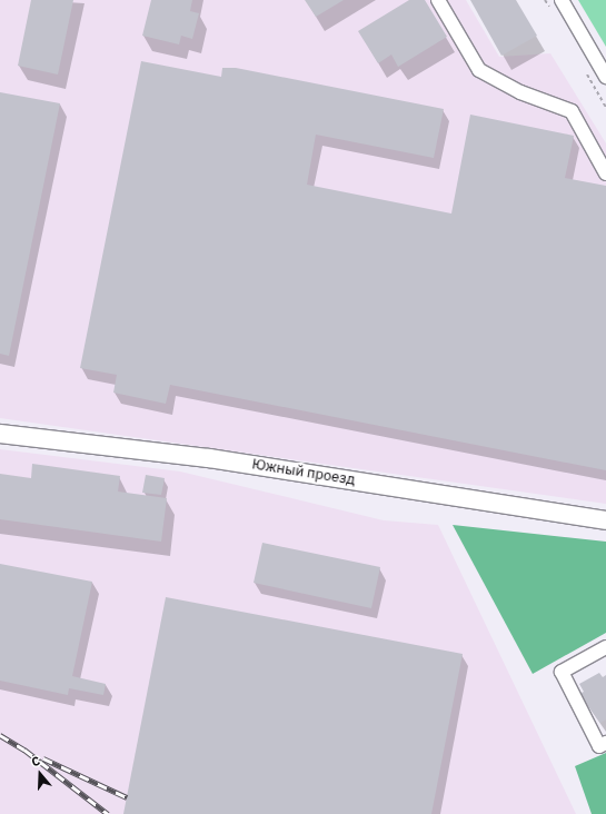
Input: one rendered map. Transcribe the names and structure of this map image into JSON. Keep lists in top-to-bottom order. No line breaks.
{"streets":{"main road":["Южный проезд"]},"north":"top"}
